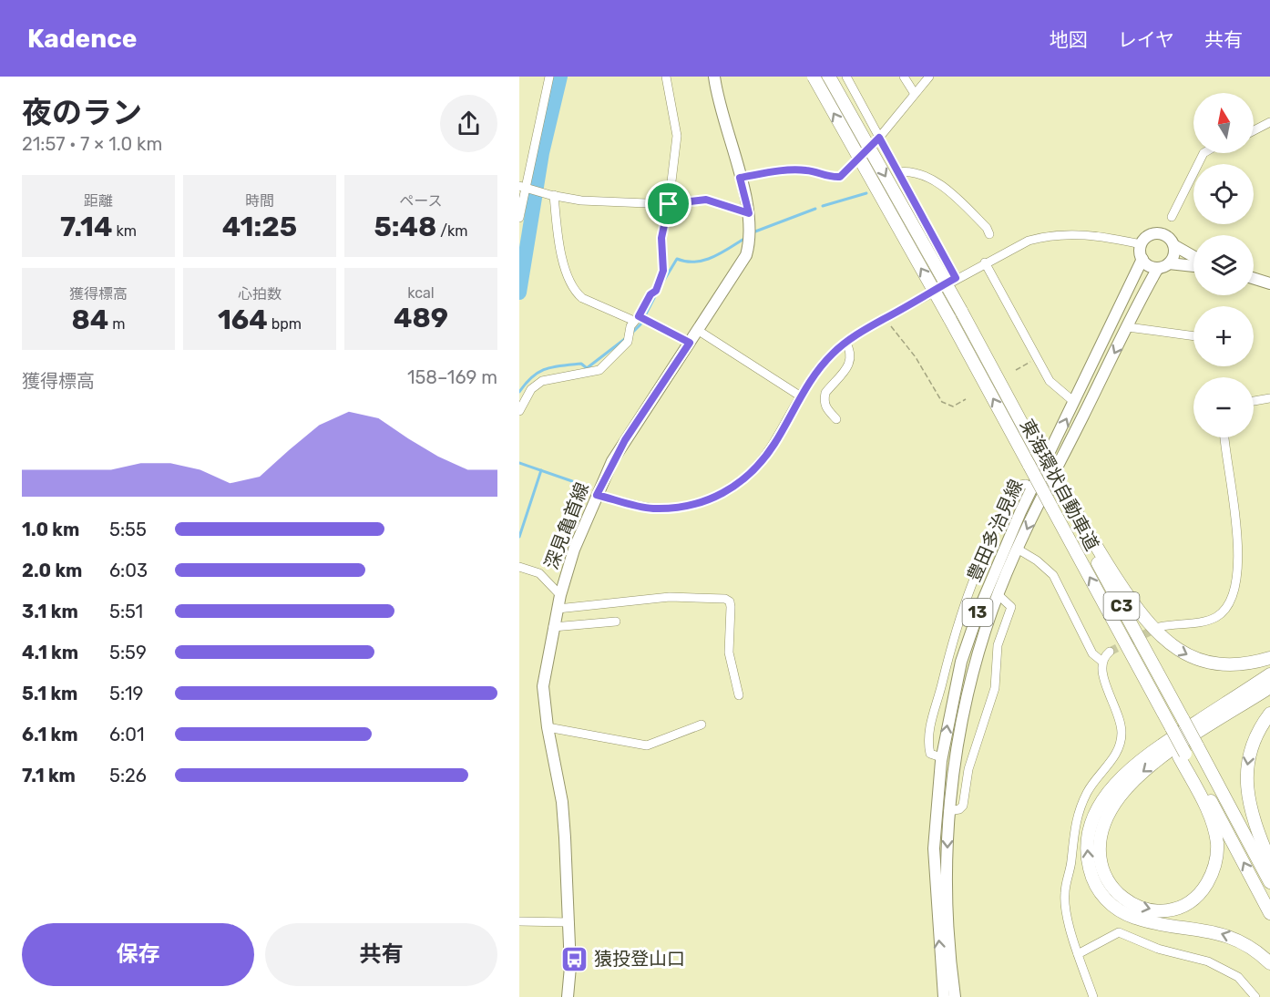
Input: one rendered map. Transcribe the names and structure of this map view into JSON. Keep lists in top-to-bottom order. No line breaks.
{"streets":{"highway":["東海環状自動車道","C3"],"main road":["深見亀首線","豊田多治見線","13"]},"places":{"bus stop":["猿投登山口"]},"north":"top","page":{"header":"Kadence","nav":["地図","レイヤ","共有"],"heading":["夜のラン","21:57 · 7 × 1.0 km"],"map_buttons":["+","−"],"stats":[["距離","7.14 km"],["時間","41:25"],["ペース","5:48 /km"],["獲得標高","84 m"],["心拍数","164 bpm"],["kcal","489"]],"chart":["獲得標高","158–169 m"],"list":[{"name":"1.0 km","note":"5:55"},{"name":"2.0 km","note":"6:03"},{"name":"3.1 km","note":"5:51"},{"name":"4.1 km","note":"5:59"},{"name":"5.1 km","note":"5:19"},{"name":"6.1 km","note":"6:01"},{"name":"7.1 km","note":"5:26"}],"buttons":["保存","共有"]}}
